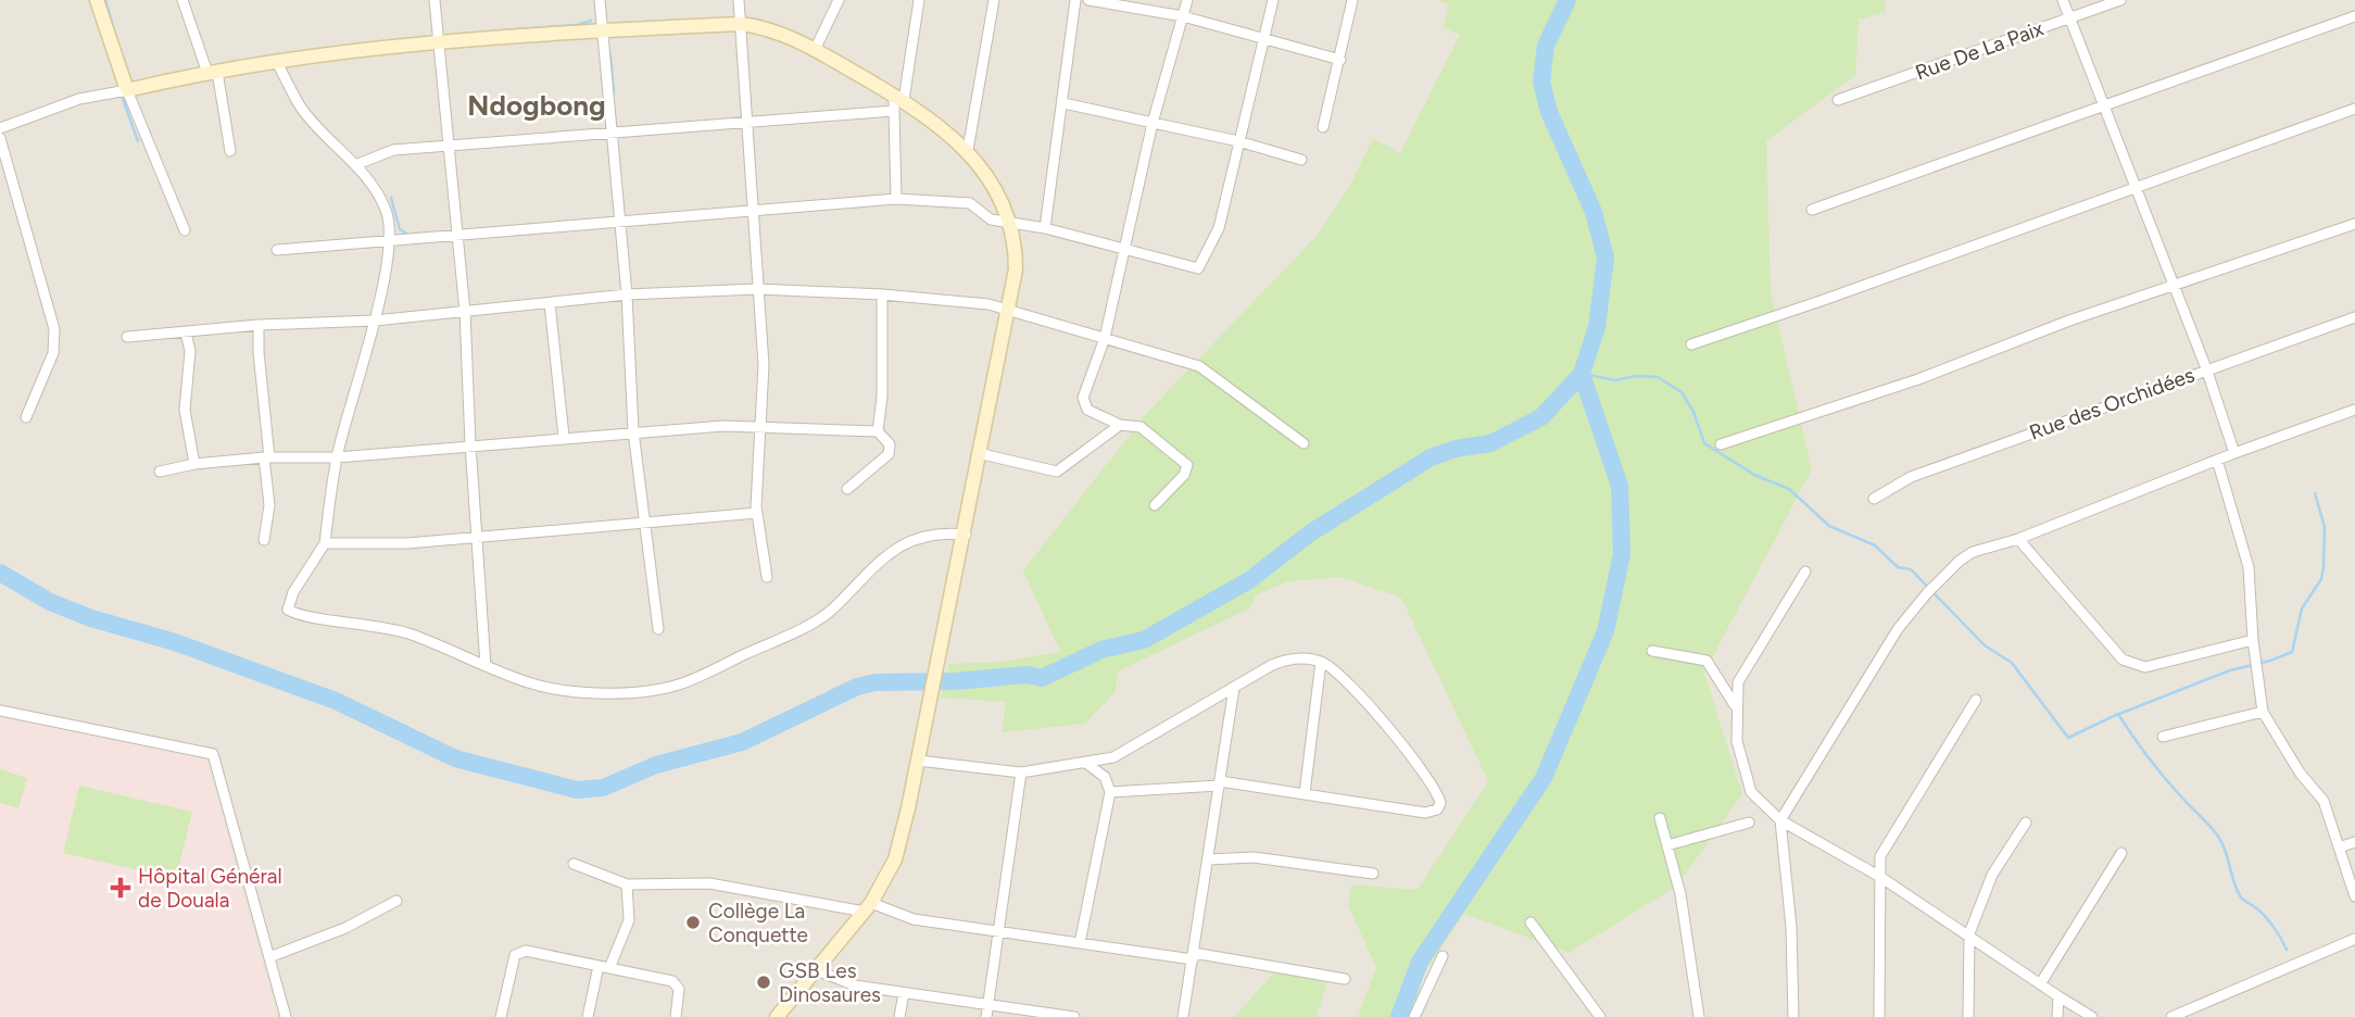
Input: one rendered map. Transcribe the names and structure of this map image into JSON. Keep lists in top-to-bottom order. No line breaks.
{"streets":{"street":["Rue De La Paix","Rue des Orchidées"]},"districts":["Ndogbong"],"places":{"health":["Hôpital Général de Douala"],"other":["Collège La Conquette","GSB Les Dinosaures"]}}
